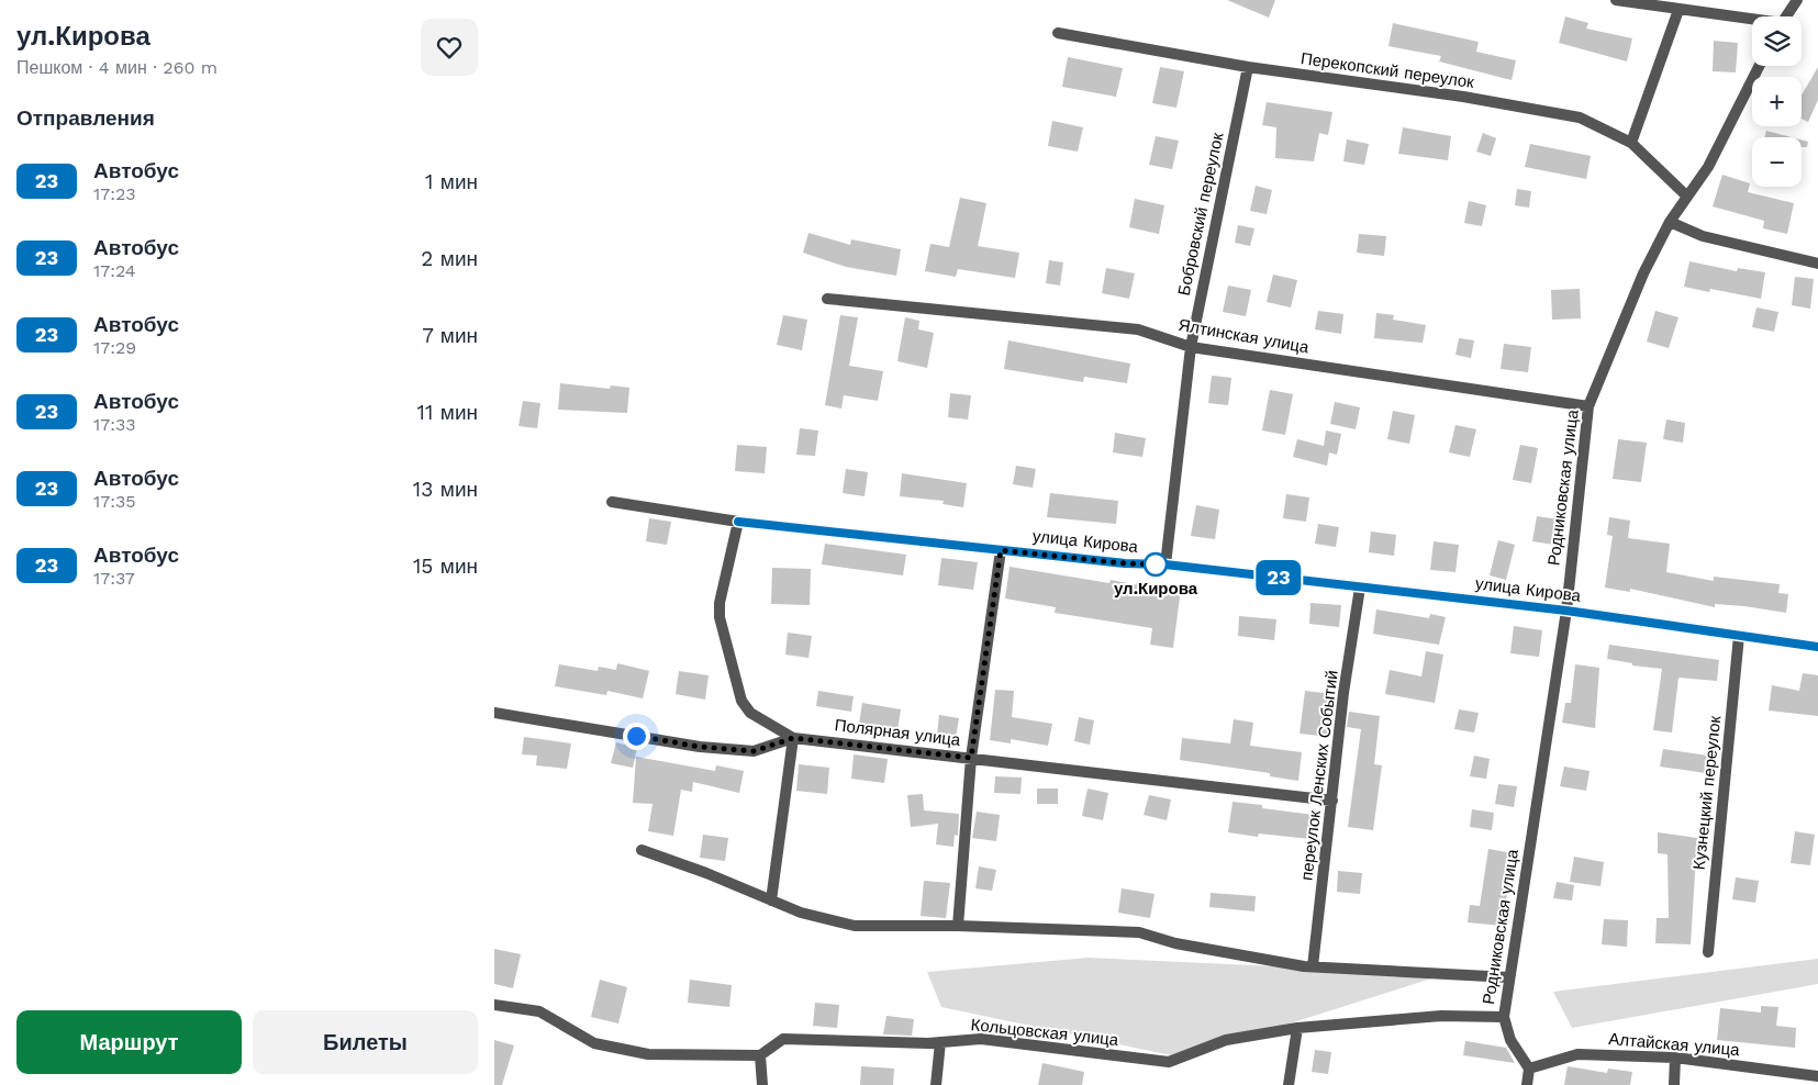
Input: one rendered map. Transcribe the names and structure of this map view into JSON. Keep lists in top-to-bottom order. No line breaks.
{"streets":{"street":["Перекопский переулок","Бобровский переулок","Ялтинская улица","Родниковская улица","улица Кирова","Полярная улица","переулок Ленских Событий","Кузнецкий переулок","Кольцовская улица","Алтайская улица"]},"crossings":[["Перекопский переулок","Бобровский переулок"],["Перекопский переулок","Родниковская улица"],["Бобровский переулок","Ялтинская улица"],["Бобровский переулок","улица Кирова"],["Ялтинская улица","Родниковская улица"],["Родниковская улица","улица Кирова"],["Родниковская улица","Кольцовская улица"],["Родниковская улица","Алтайская улица"],["улица Кирова","переулок Ленских Событий"],["улица Кирова","Кузнецкий переулок"],["Полярная улица","переулок Ленских Событий"]],"places":["ул.Кирова"],"lines":["bus line 23"],"page":{"heading":[["ул.Кирова","Пешком · 4 мин · 260 m"],"Отправления"],"on_map":"23","map_buttons":["+","−"],"list":[{"mark":"23","name":"Автобус","note":"17:23","value":"1 мин"},{"mark":"23","name":"Автобус","note":"17:24","value":"2 мин"},{"mark":"23","name":"Автобус","note":"17:29","value":"7 мин"},{"mark":"23","name":"Автобус","note":"17:33","value":"11 мин"},{"mark":"23","name":"Автобус","note":"17:35","value":"13 мин"},{"mark":"23","name":"Автобус","note":"17:37","value":"15 мин"}],"buttons":["Маршрут","Билеты"]}}
